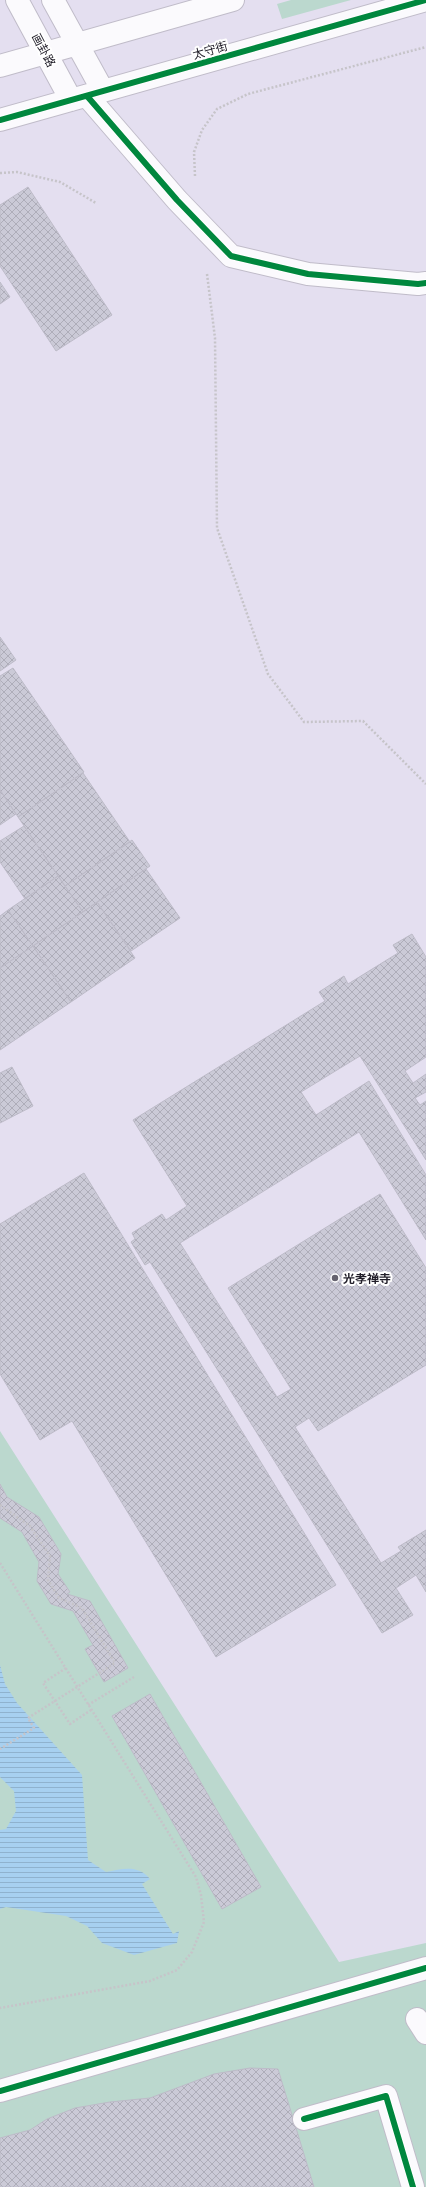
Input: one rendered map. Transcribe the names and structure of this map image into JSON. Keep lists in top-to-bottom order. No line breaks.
{"streets":{"street":["画卦路","太守街"]},"crossings":[["画卦路","太守街"]],"places":["光孝禅寺"]}
